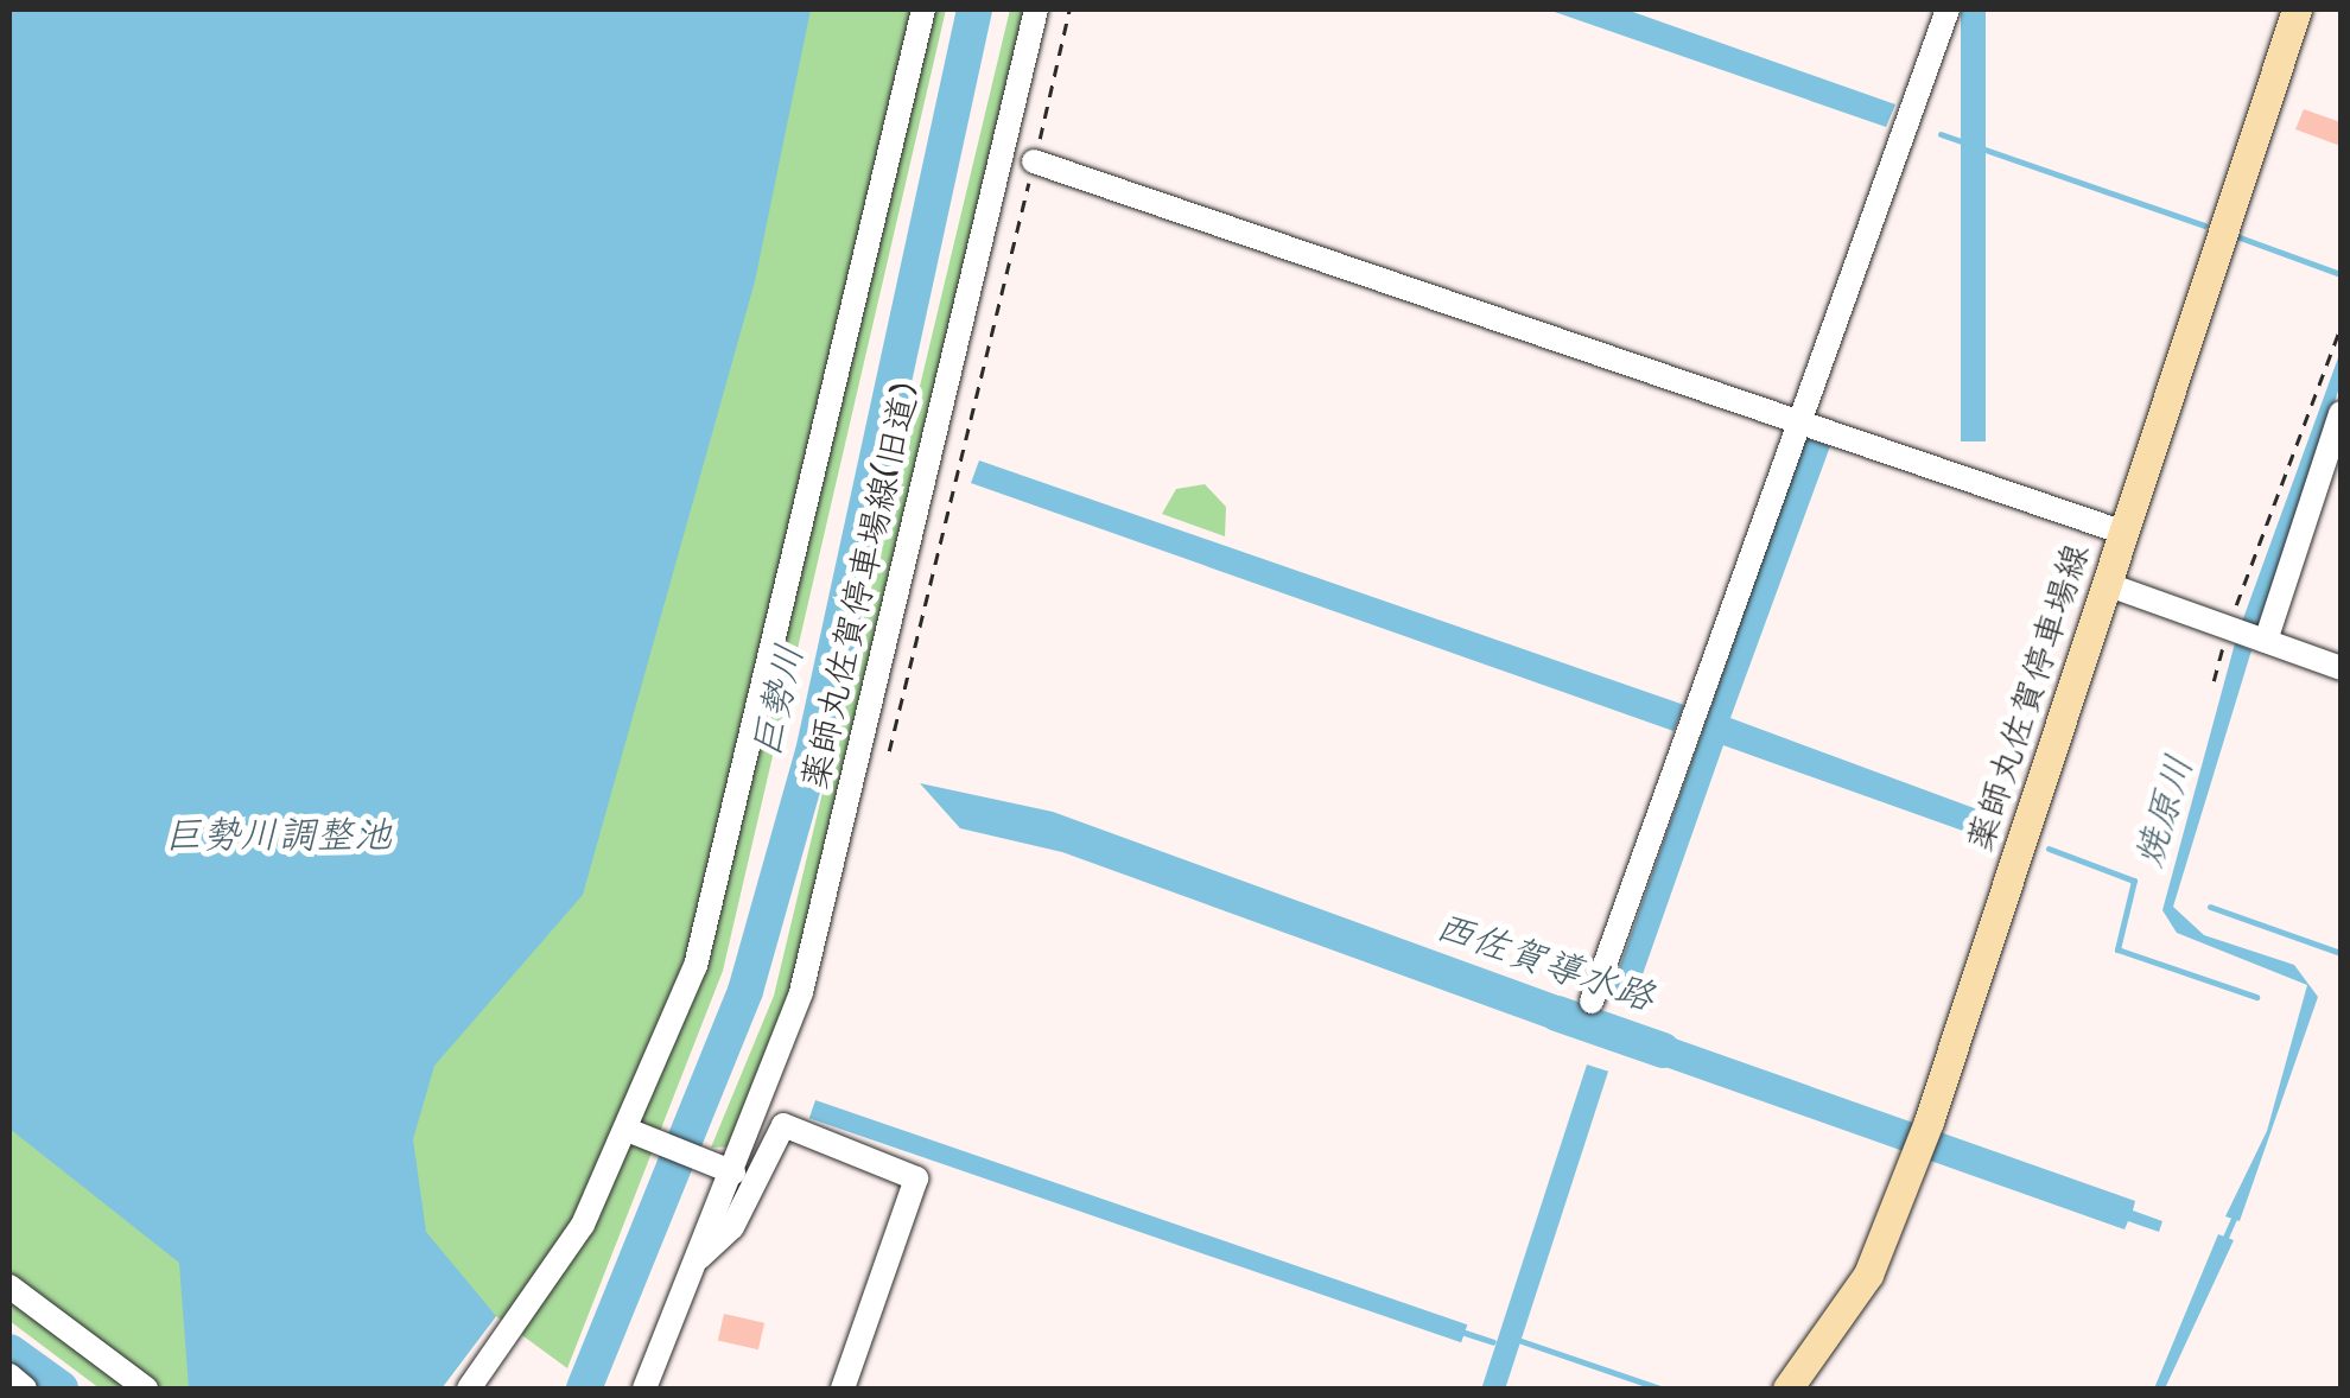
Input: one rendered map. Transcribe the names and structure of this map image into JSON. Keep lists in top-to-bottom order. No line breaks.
{"streets":{"main road":["薬師丸佐賀停車場線"],"street":["薬師丸佐賀停車場線(旧道)"]},"water":["巨勢川","焼原川","巨勢川調整池","西佐賀導水路"]}
